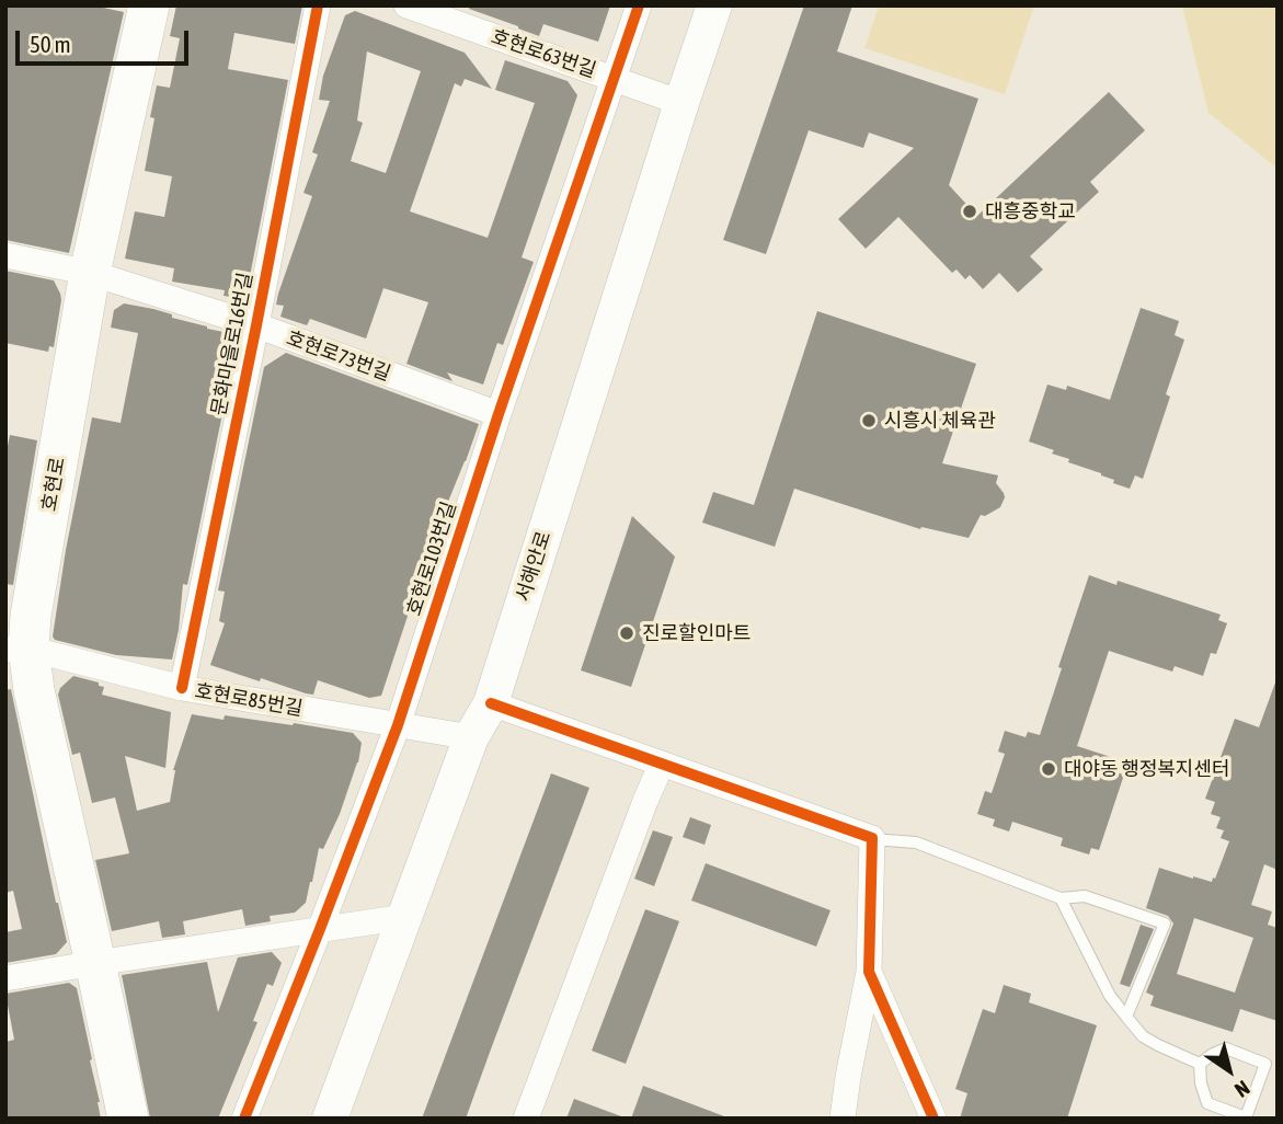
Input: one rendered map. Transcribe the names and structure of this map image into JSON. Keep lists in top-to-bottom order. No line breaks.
{"streets":{"main road":["호현로","서해안로"],"street":["호현로63번길","문화마을로16번길","호현로73번길","호현로103번길","호현로85번길"]},"crossings":[["호현로63번길","호현로103번길"],["호현로63번길","서해안로"],["문화마을로16번길","호현로73번길"],["문화마을로16번길","호현로85번길"],["호현로73번길","호현로"],["호현로73번길","호현로103번길"],["호현로","호현로85번길"],["호현로103번길","호현로85번길"],["서해안로","호현로85번길"]],"places":["대흥중학교","시흥시 체육관","진로할인마트","대야동 행정복지센터"],"scale_bar":"50 m","north":"bottom right"}
